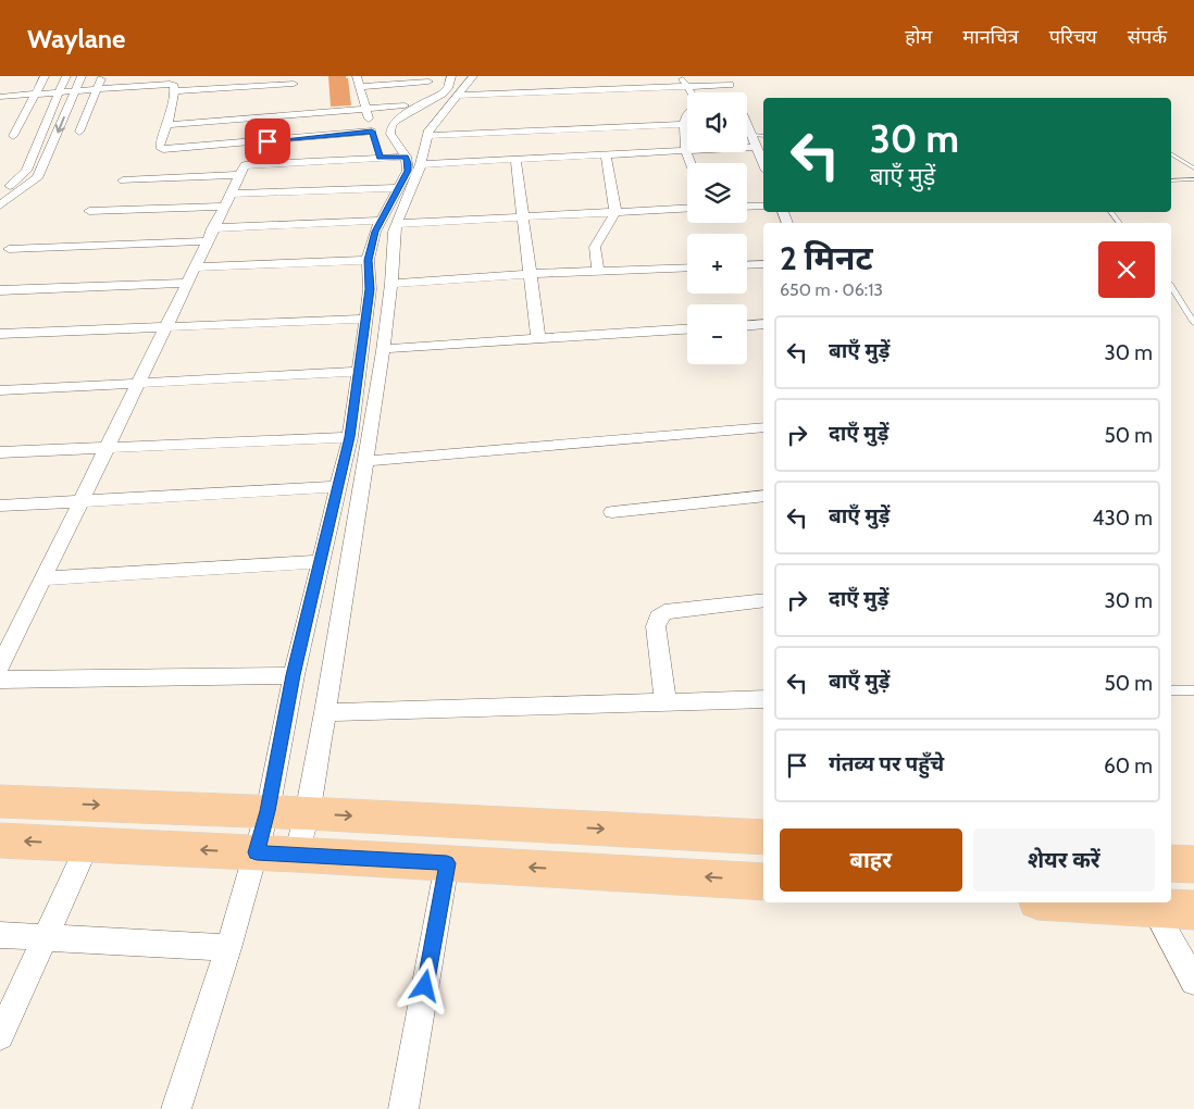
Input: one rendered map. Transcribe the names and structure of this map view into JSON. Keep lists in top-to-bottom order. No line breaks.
{"page":{"header":"Waylane","nav":["होम","मानचित्र","परिचय","संपर्क"],"map_buttons":["+","−"],"turn":["30 m","बाएँ मुड़ें"],"heading":["2 मिनट","650 m · 06:13"],"list":[{"name":"बाएँ मुड़ें","value":"30 m"},{"name":"दाएँ मुड़ें","value":"50 m"},{"name":"बाएँ मुड़ें","value":"430 m"},{"name":"दाएँ मुड़ें","value":"30 m"},{"name":"बाएँ मुड़ें","value":"50 m"},{"name":"गंतव्य पर पहुँचे","value":"60 m"}],"buttons":["बाहर","शेयर करें"]}}
